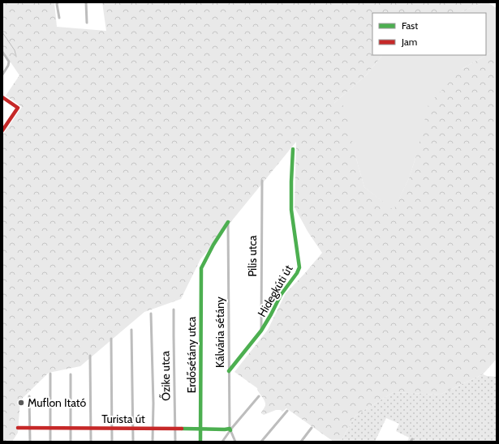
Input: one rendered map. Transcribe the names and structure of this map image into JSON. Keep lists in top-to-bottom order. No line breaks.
{"streets":{"street":["Pilis utca","Hidegkúti út","Kálvária sétány","Erdősétány utca","Őzike utca","Turista út"]},"crossings":[["Pilis utca","Hidegkúti út"],["Hidegkúti út","Kálvária sétány"],["Kálvária sétány","Erdősétány utca"],["Kálvária sétány","Turista út"],["Erdősétány utca","Turista út"],["Őzike utca","Turista út"]],"places":["Muflon Itató"],"legend":["Fast","Jam"]}
